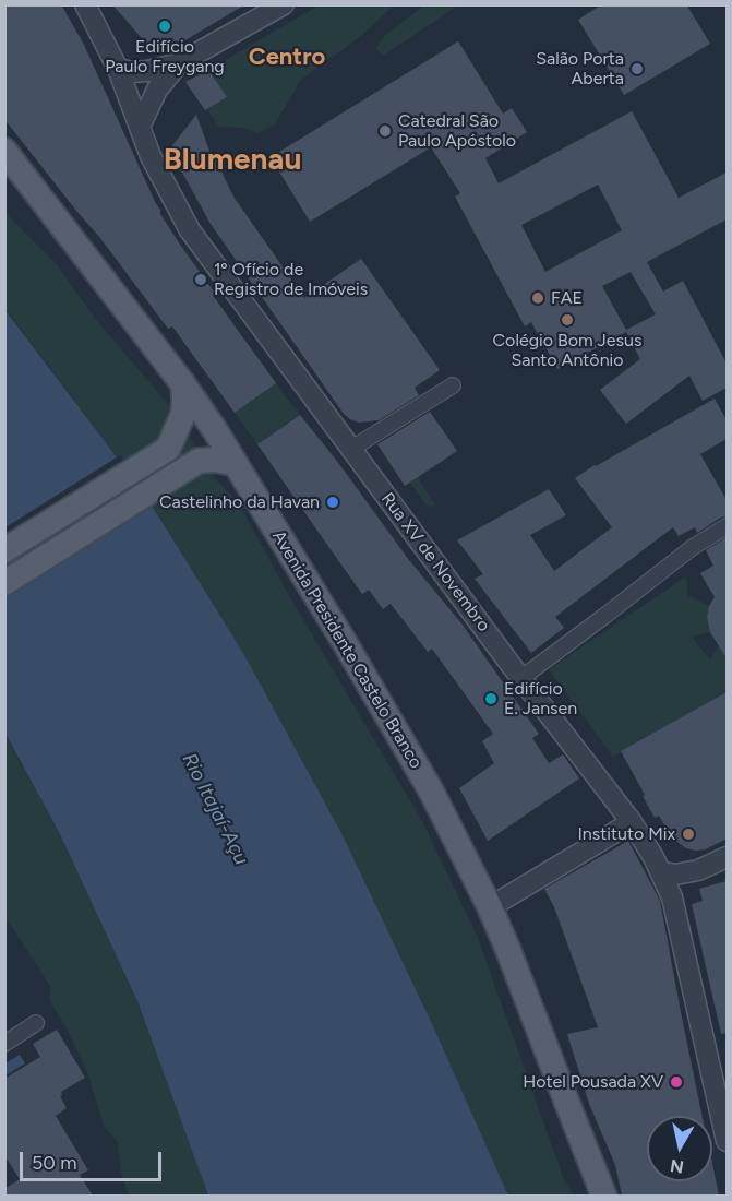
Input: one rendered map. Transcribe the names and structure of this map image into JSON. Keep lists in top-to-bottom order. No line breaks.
{"streets":{"main road":["Avenida Presidente Castelo Branco"],"street":["Rua XV de Novembro"]},"districts":["Centro","Blumenau"],"water":["Rio Itajaí-Açu"],"places":["Edifício Paulo Freygang","Salão Porta Aberta","Catedral São Paulo Apóstolo","1º Ofício de Registro de Imóveis","FAE","Colégio Bom Jesus Santo Antônio","Castelinho da Havan","Edifício E. Jansen","Instituto Mix","Hotel Pousada XV"],"scale_bar":"50 m","north":"bottom"}
